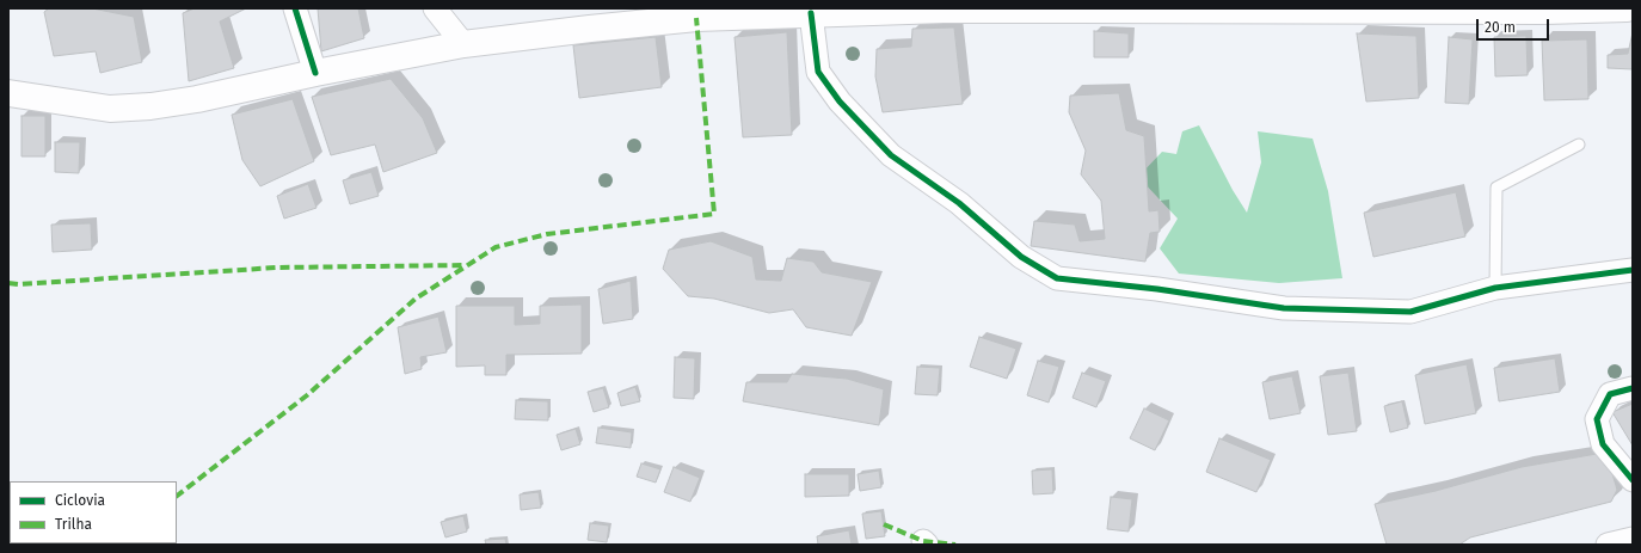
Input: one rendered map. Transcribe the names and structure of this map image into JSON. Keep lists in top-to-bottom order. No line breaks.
{"legend":["Ciclovia","Trilha"],"scale_bar":"20 m"}
